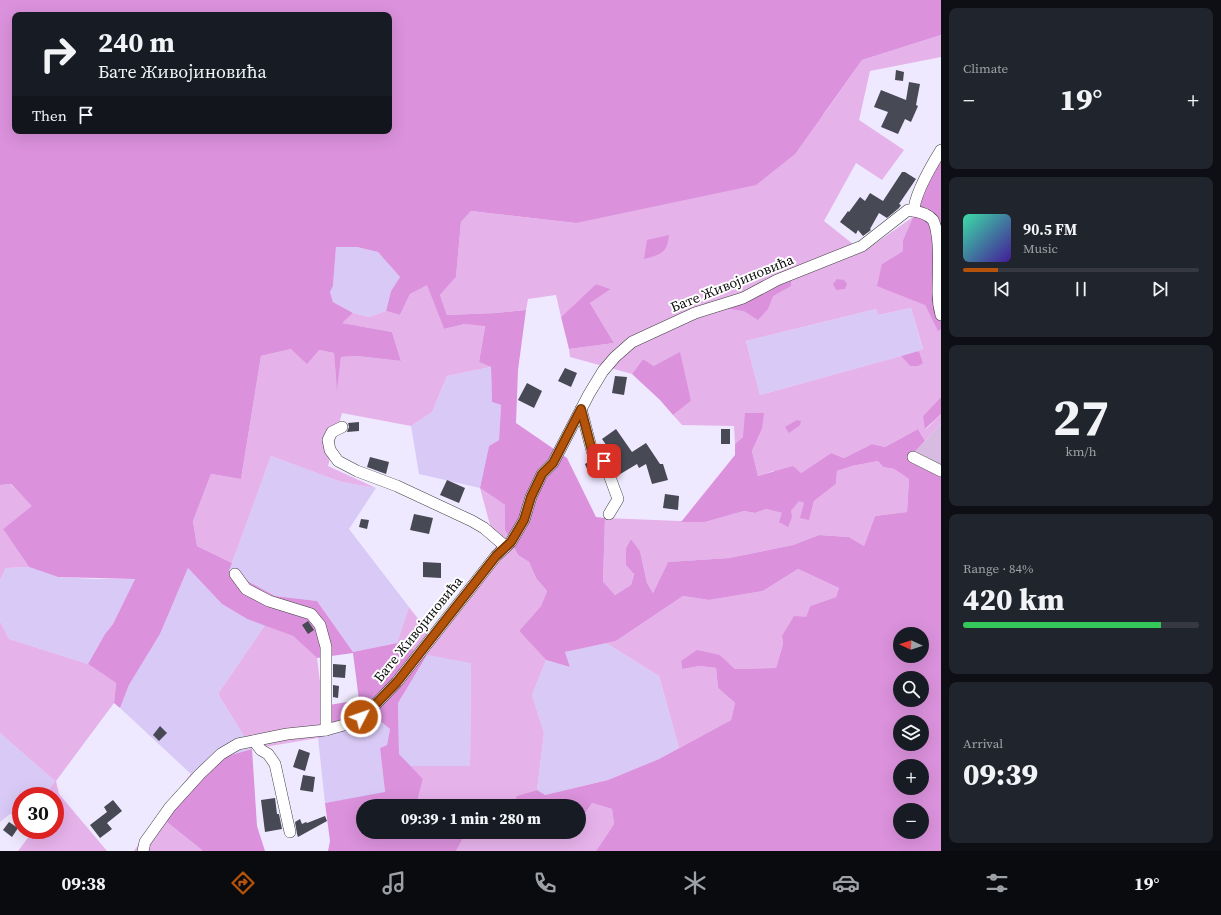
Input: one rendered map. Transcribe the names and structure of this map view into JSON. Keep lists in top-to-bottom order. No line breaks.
{"streets":{"street":["Бате Живојиновића"]},"north":"left","page":{"tile":["Climate",["27","km/h"],["Range · 84%","420 km"],["Arrival","09:39"]],"turn":["240 m","Бате Живојиновића"],"heat":["−","19°","+"],"then":"Then","song":["90.5 FM","Music"],"map_buttons":["+","−"],"limit":"30","trip":"09:39 · 1 min · 280 m","tabs":["09:38","19°"]}}
